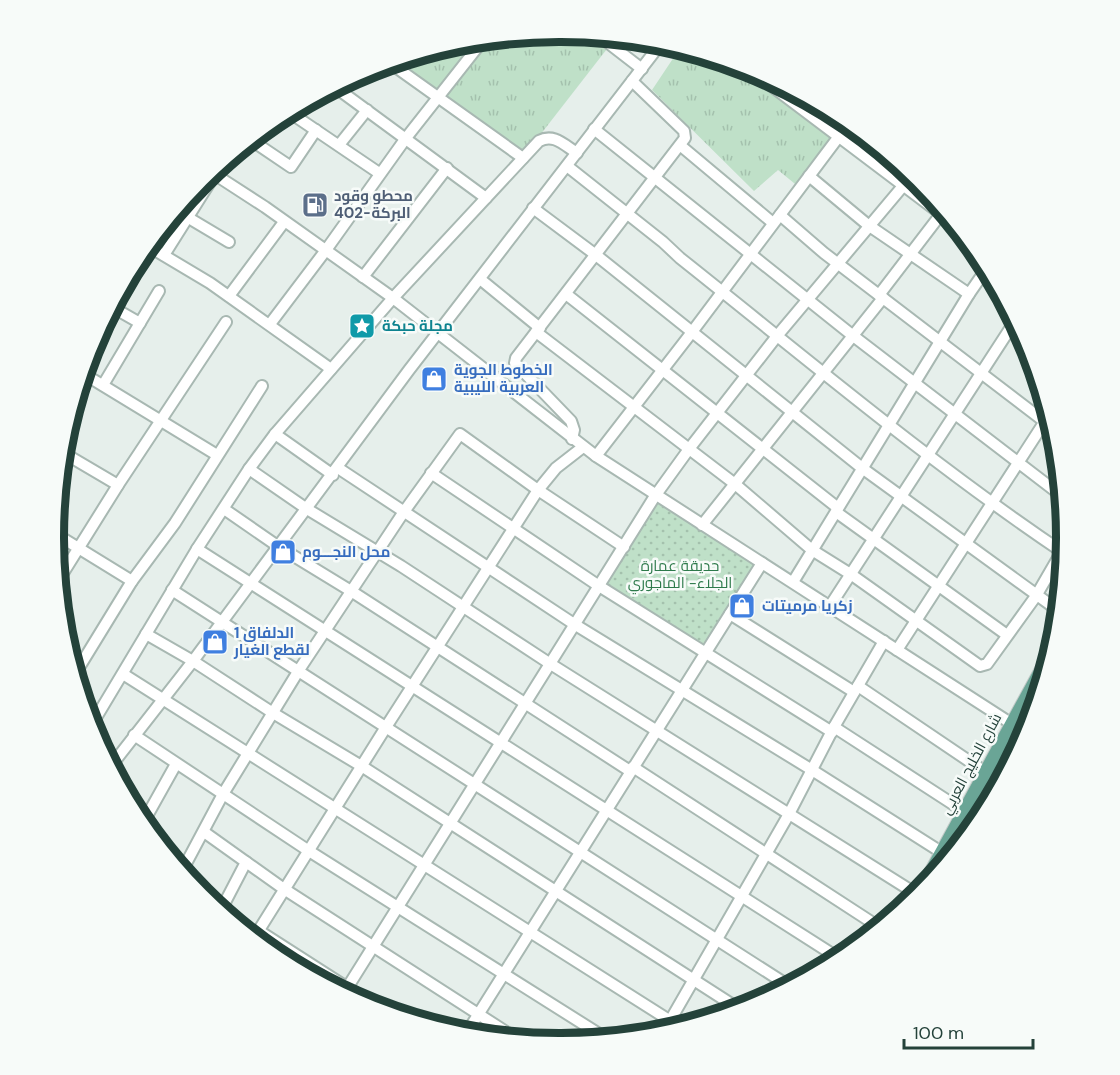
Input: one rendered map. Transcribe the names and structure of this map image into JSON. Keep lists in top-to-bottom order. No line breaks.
{"streets":{"main road":["شارع الخليج العربي"]},"parks":["حديقة عمارة الجلاء- الماجوري"],"places":{"fuel station":["محطو وقود 402-البركة"],"place":["مجلة حبكة"],"shop":["الخطوط الجوية العربية الليبية","محل النجـــوم","زكريا مرميتات","الدلفاق 1 لقطع الغيار"]},"scale_bar":"100 m"}
